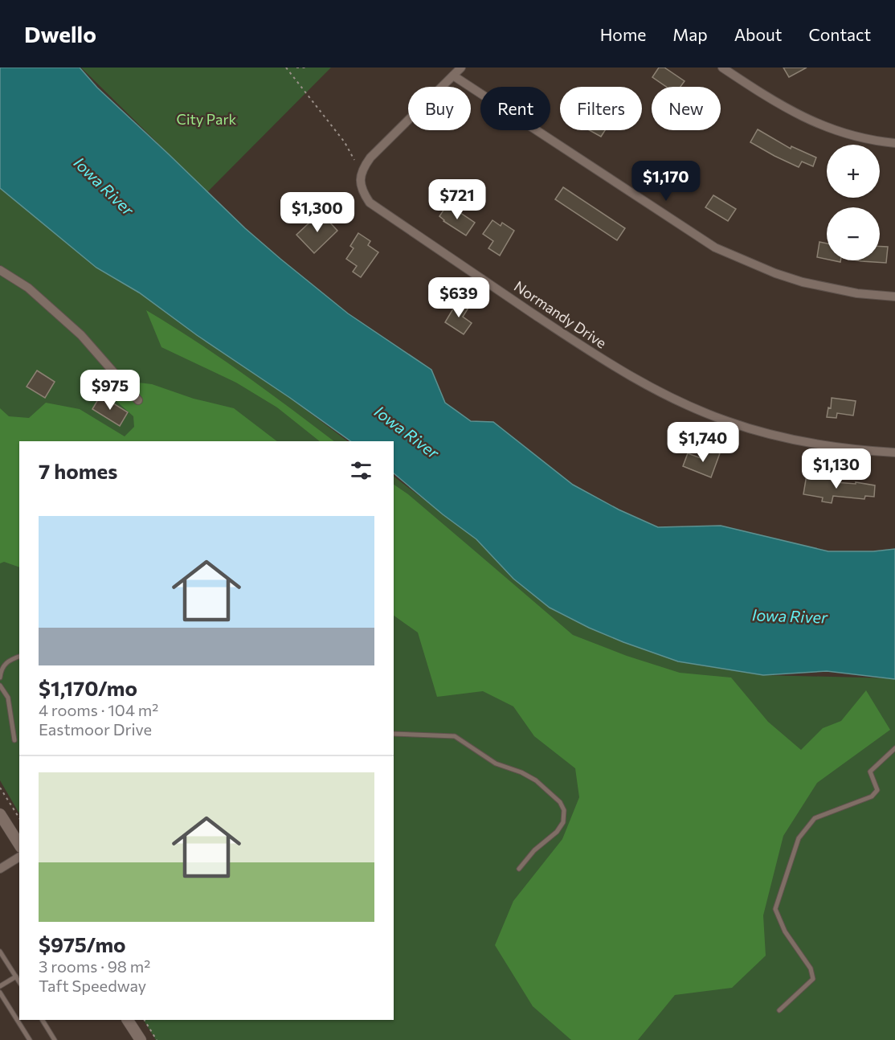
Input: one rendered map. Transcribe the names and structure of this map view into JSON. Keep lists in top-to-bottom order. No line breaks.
{"streets":{"street":["Normandy Drive"]},"water":["Iowa River"],"parks":["City Park"],"page":{"header":"Dwello","nav":["Home","Map","About","Contact"],"chip":["Buy","Rent","Filters","New"],"map_buttons":["+","−"],"price":["$1,170","$721","$1,300","$639","$975","$1,740","$1,130"],"heading":"7 homes","list":[{"name":"$1,170/mo","note":"4 rooms · 104 m² · Eastmoor Drive"},{"name":"$975/mo","note":"3 rooms · 98 m² · Taft Speedway"}]}}
